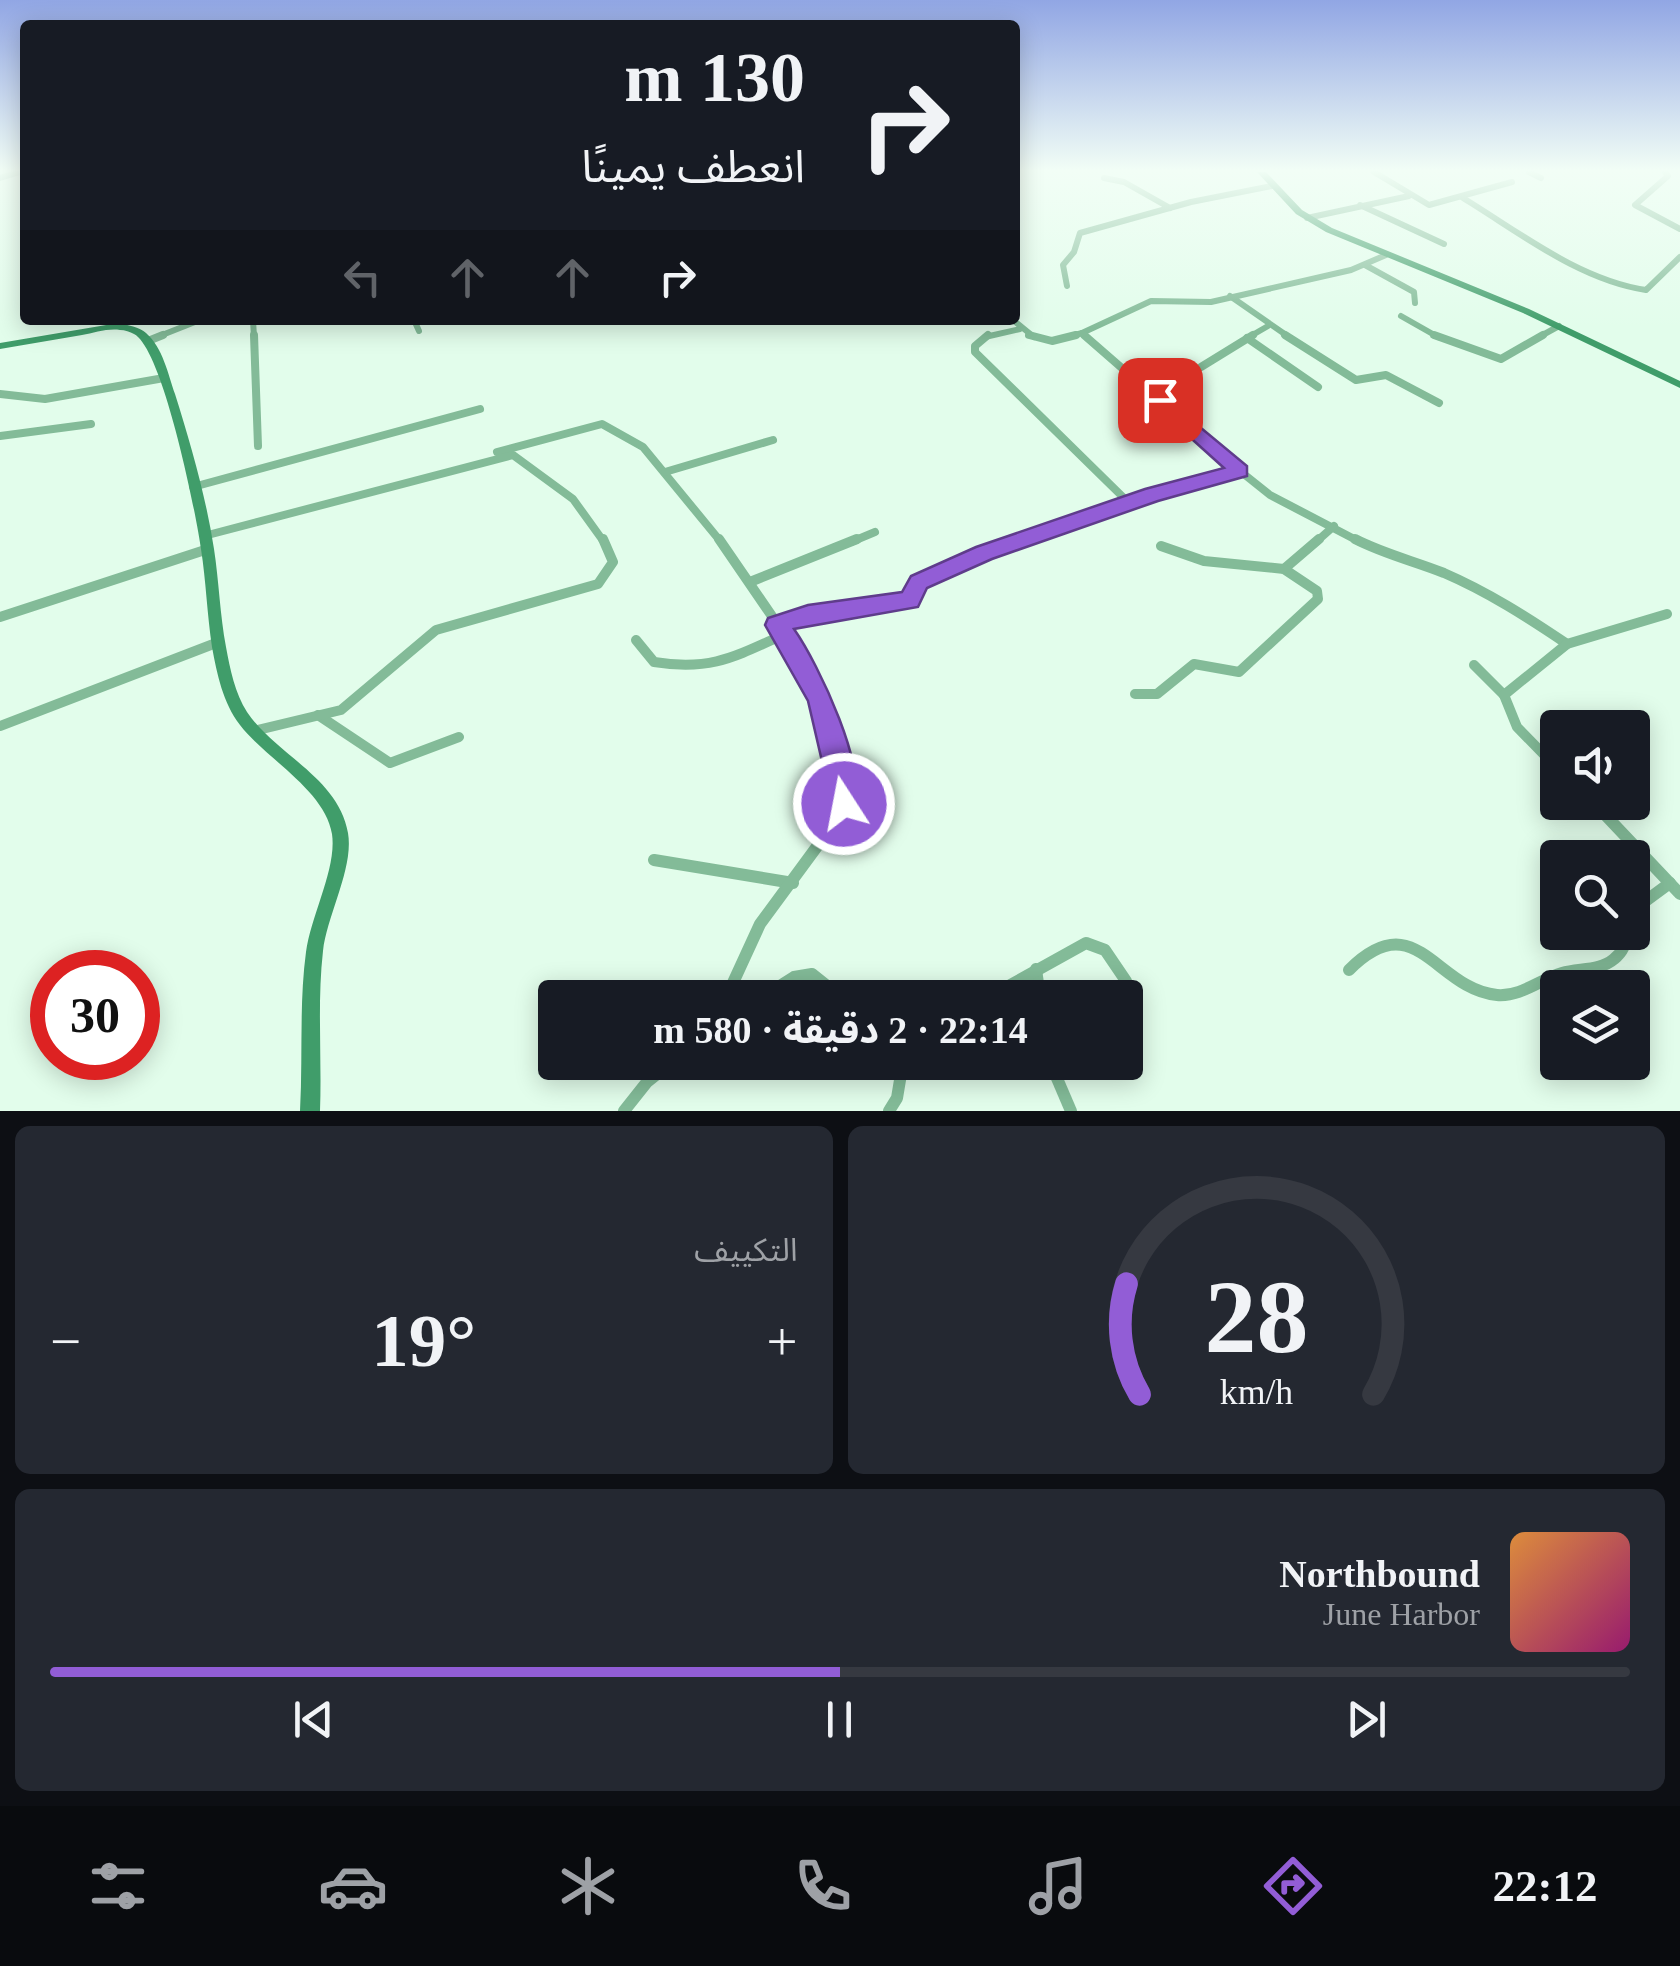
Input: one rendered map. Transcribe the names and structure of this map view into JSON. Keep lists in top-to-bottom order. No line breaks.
{"page":{"turn":["130 m","انعطف يمينًا"],"limit":"30","trip":"22:14 · 2 دقيقة · 580 m","tile":"التكييف","heat":["−","19°","+"],"song":["Northbound","June Harbor"],"tabs":"22:12","gauge":["28","km/h"]}}
